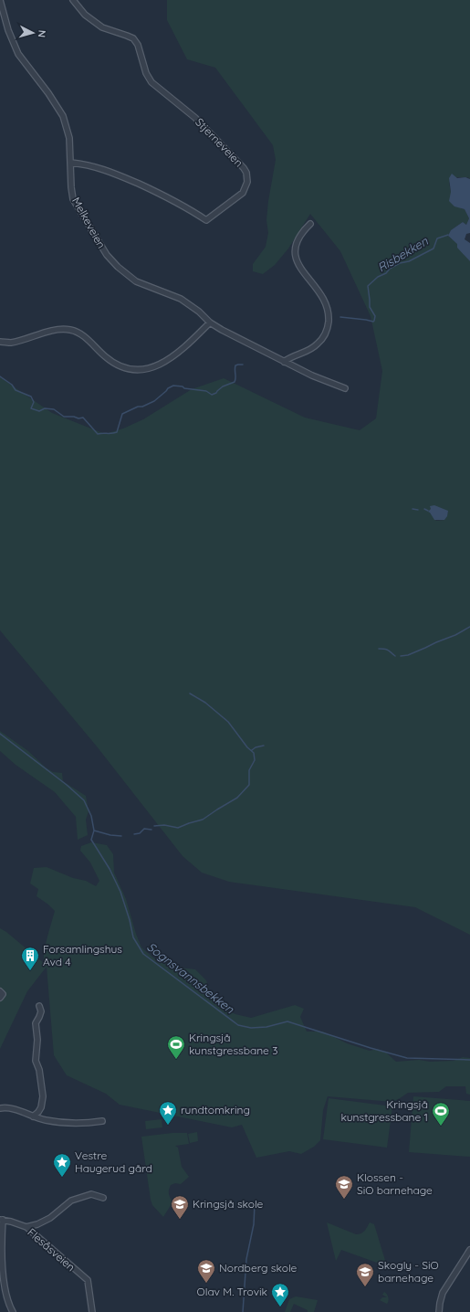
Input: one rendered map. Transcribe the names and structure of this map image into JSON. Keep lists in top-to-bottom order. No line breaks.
{"streets":{"street":["Stjerneveien","Melkeveien","Flesåsveien"]},"crossings":[["Stjerneveien","Melkeveien"]],"water":["Risbekken","Sognsvannsbekken"],"places":{"building":["Forsamlingshus Avd 4"],"sports":["Kringsjå kunstgressbane 3","Kringsjå kunstgressbane 1"],"place":["rundtomkring","Vestre Haugerud gård","Olav M. Trovik"],"school or university":["Klossen - SiO barnehage","Kringsjå skole","Nordberg skole","Skogly - SiO barnehage"]},"north":"right"}
